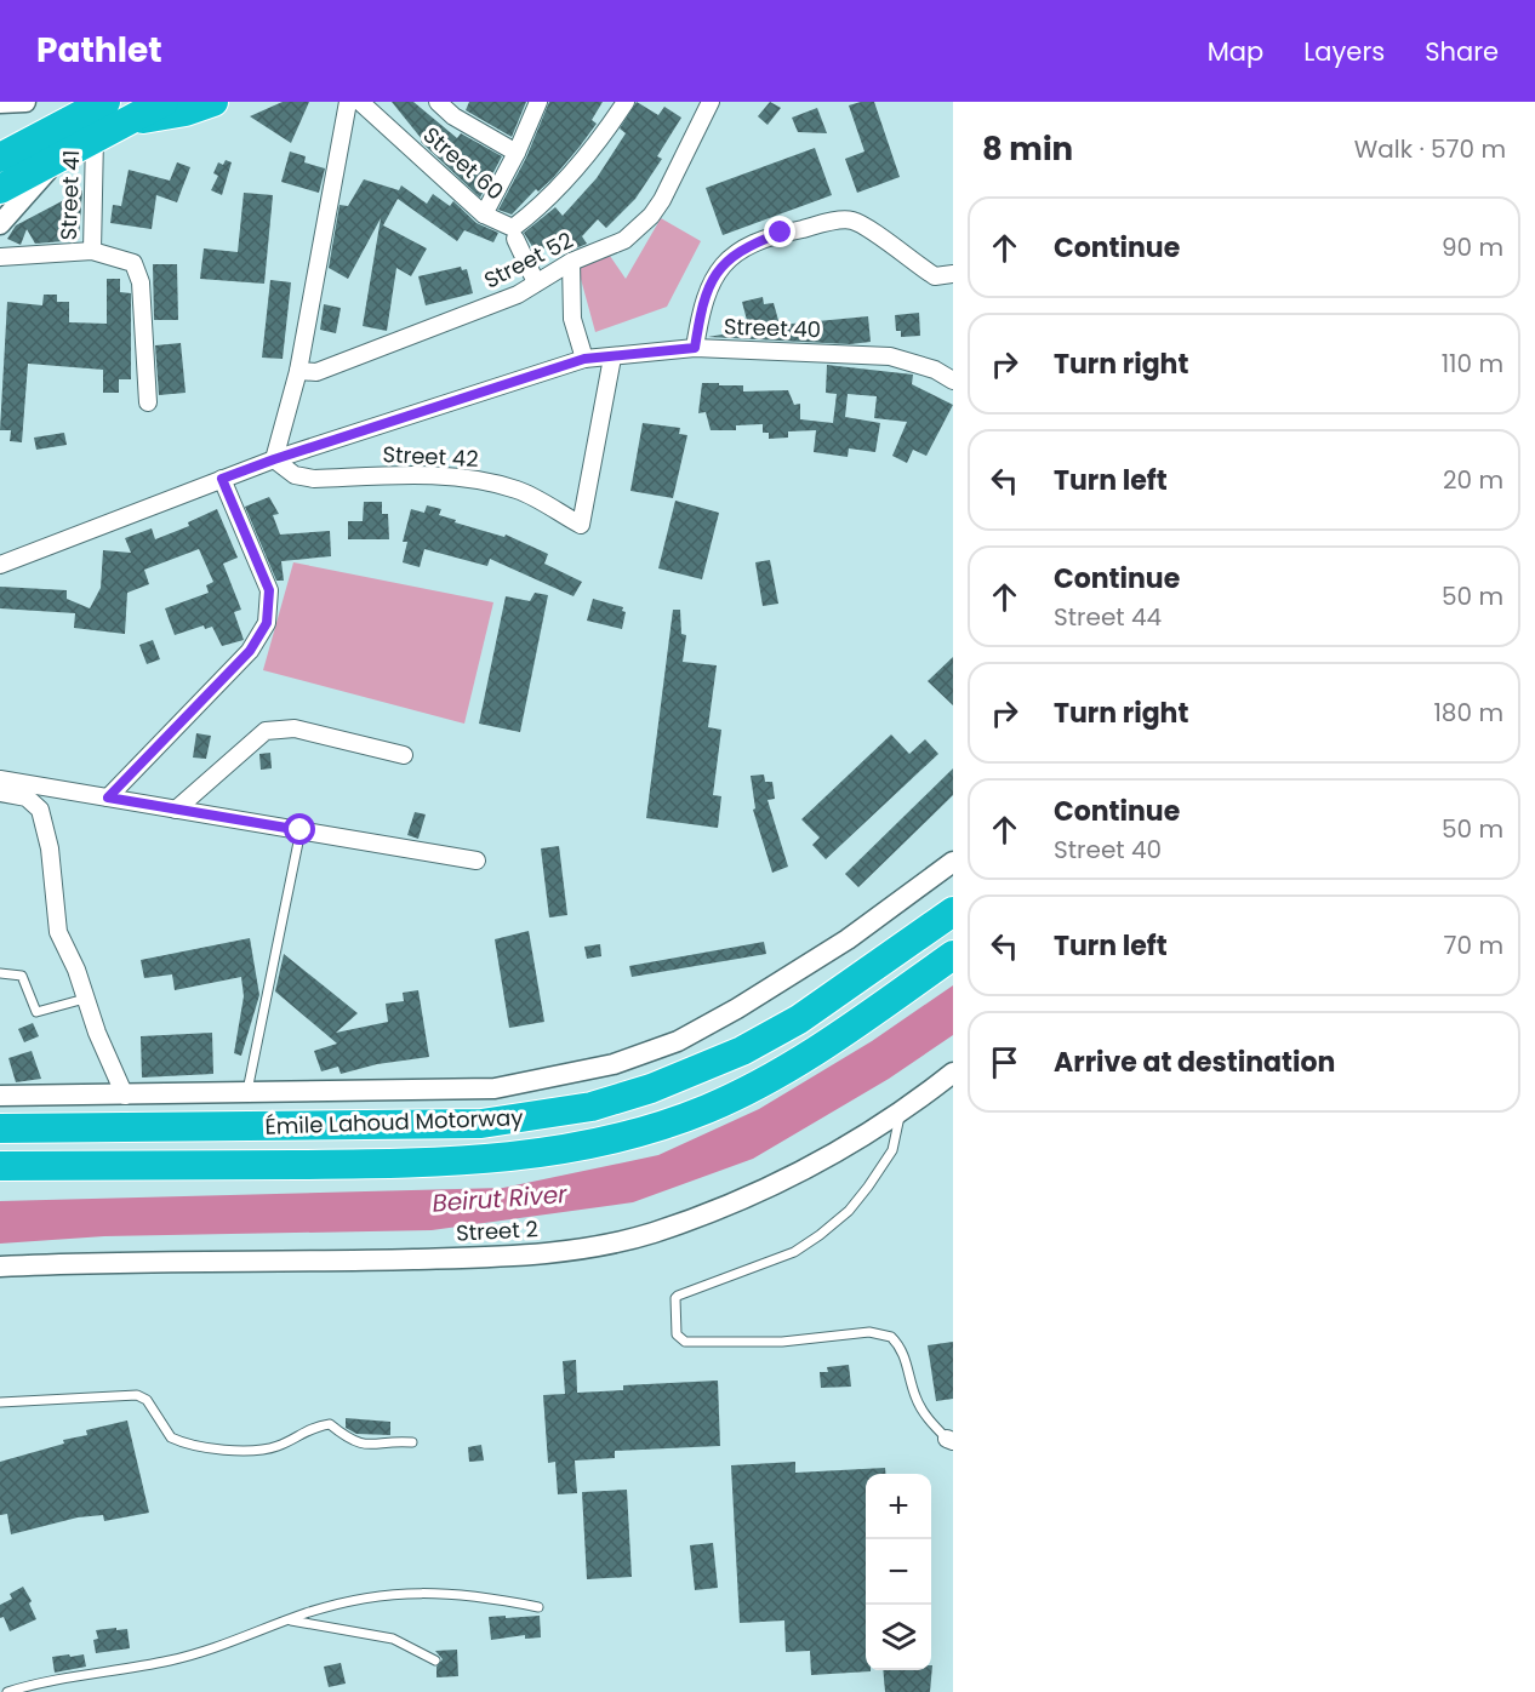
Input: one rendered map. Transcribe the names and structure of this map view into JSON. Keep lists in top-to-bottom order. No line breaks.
{"streets":{"highway":["Émile Lahoud Motorway"],"street":["Street 60","Street 41","Street 52","Street 40","Street 42","Street 2"]},"crossings":[["Street 40","Street 42"]],"water":["Beirut River"],"page":{"header":"Pathlet","nav":["Map","Layers","Share"],"heading":["8 min","Walk · 570 m"],"list":[["Continue","90 m"],["Turn right","110 m"],["Turn left","20 m"],["Continue","Street 44","50 m"],["Turn right","180 m"],["Continue","Street 40","50 m"],["Turn left","70 m"],"Arrive at destination"],"map_buttons":["+","−"]}}
